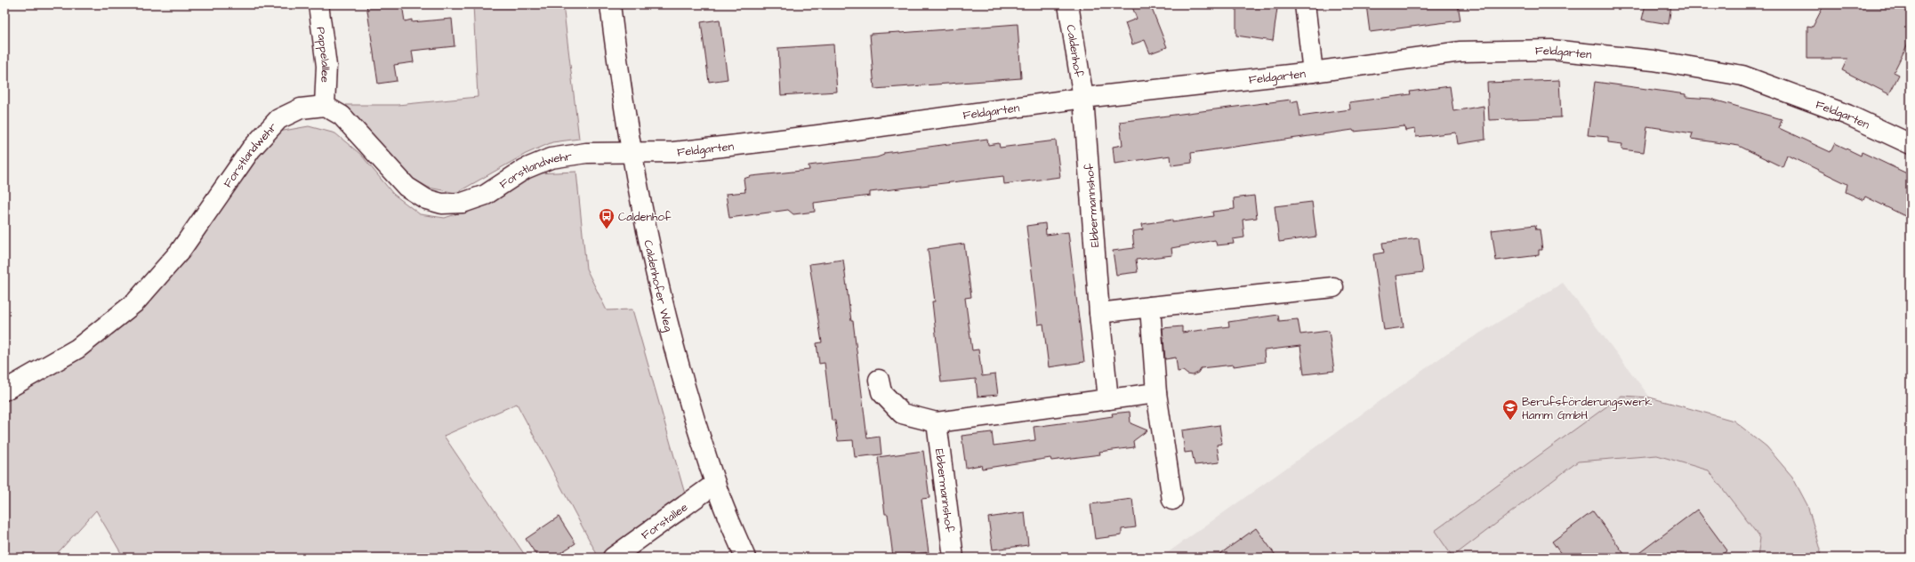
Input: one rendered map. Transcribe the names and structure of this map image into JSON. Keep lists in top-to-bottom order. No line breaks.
{"streets":{"street":["Caldenhof","Feldgarten","Pappelallee","Forstlandwehr","Ebbermannshof","Caldenhofer Weg","Forstallee"]},"crossings":[["Caldenhof","Feldgarten"],["Caldenhof","Ebbermannshof"],["Feldgarten","Forstlandwehr"],["Feldgarten","Ebbermannshof"],["Feldgarten","Caldenhofer Weg"],["Pappelallee","Forstlandwehr"],["Forstlandwehr","Caldenhofer Weg"],["Caldenhofer Weg","Forstallee"]],"places":{"bus stop":["Caldenhof"],"school or university":["Berufsförderungswerk Hamm GmbH"]}}
